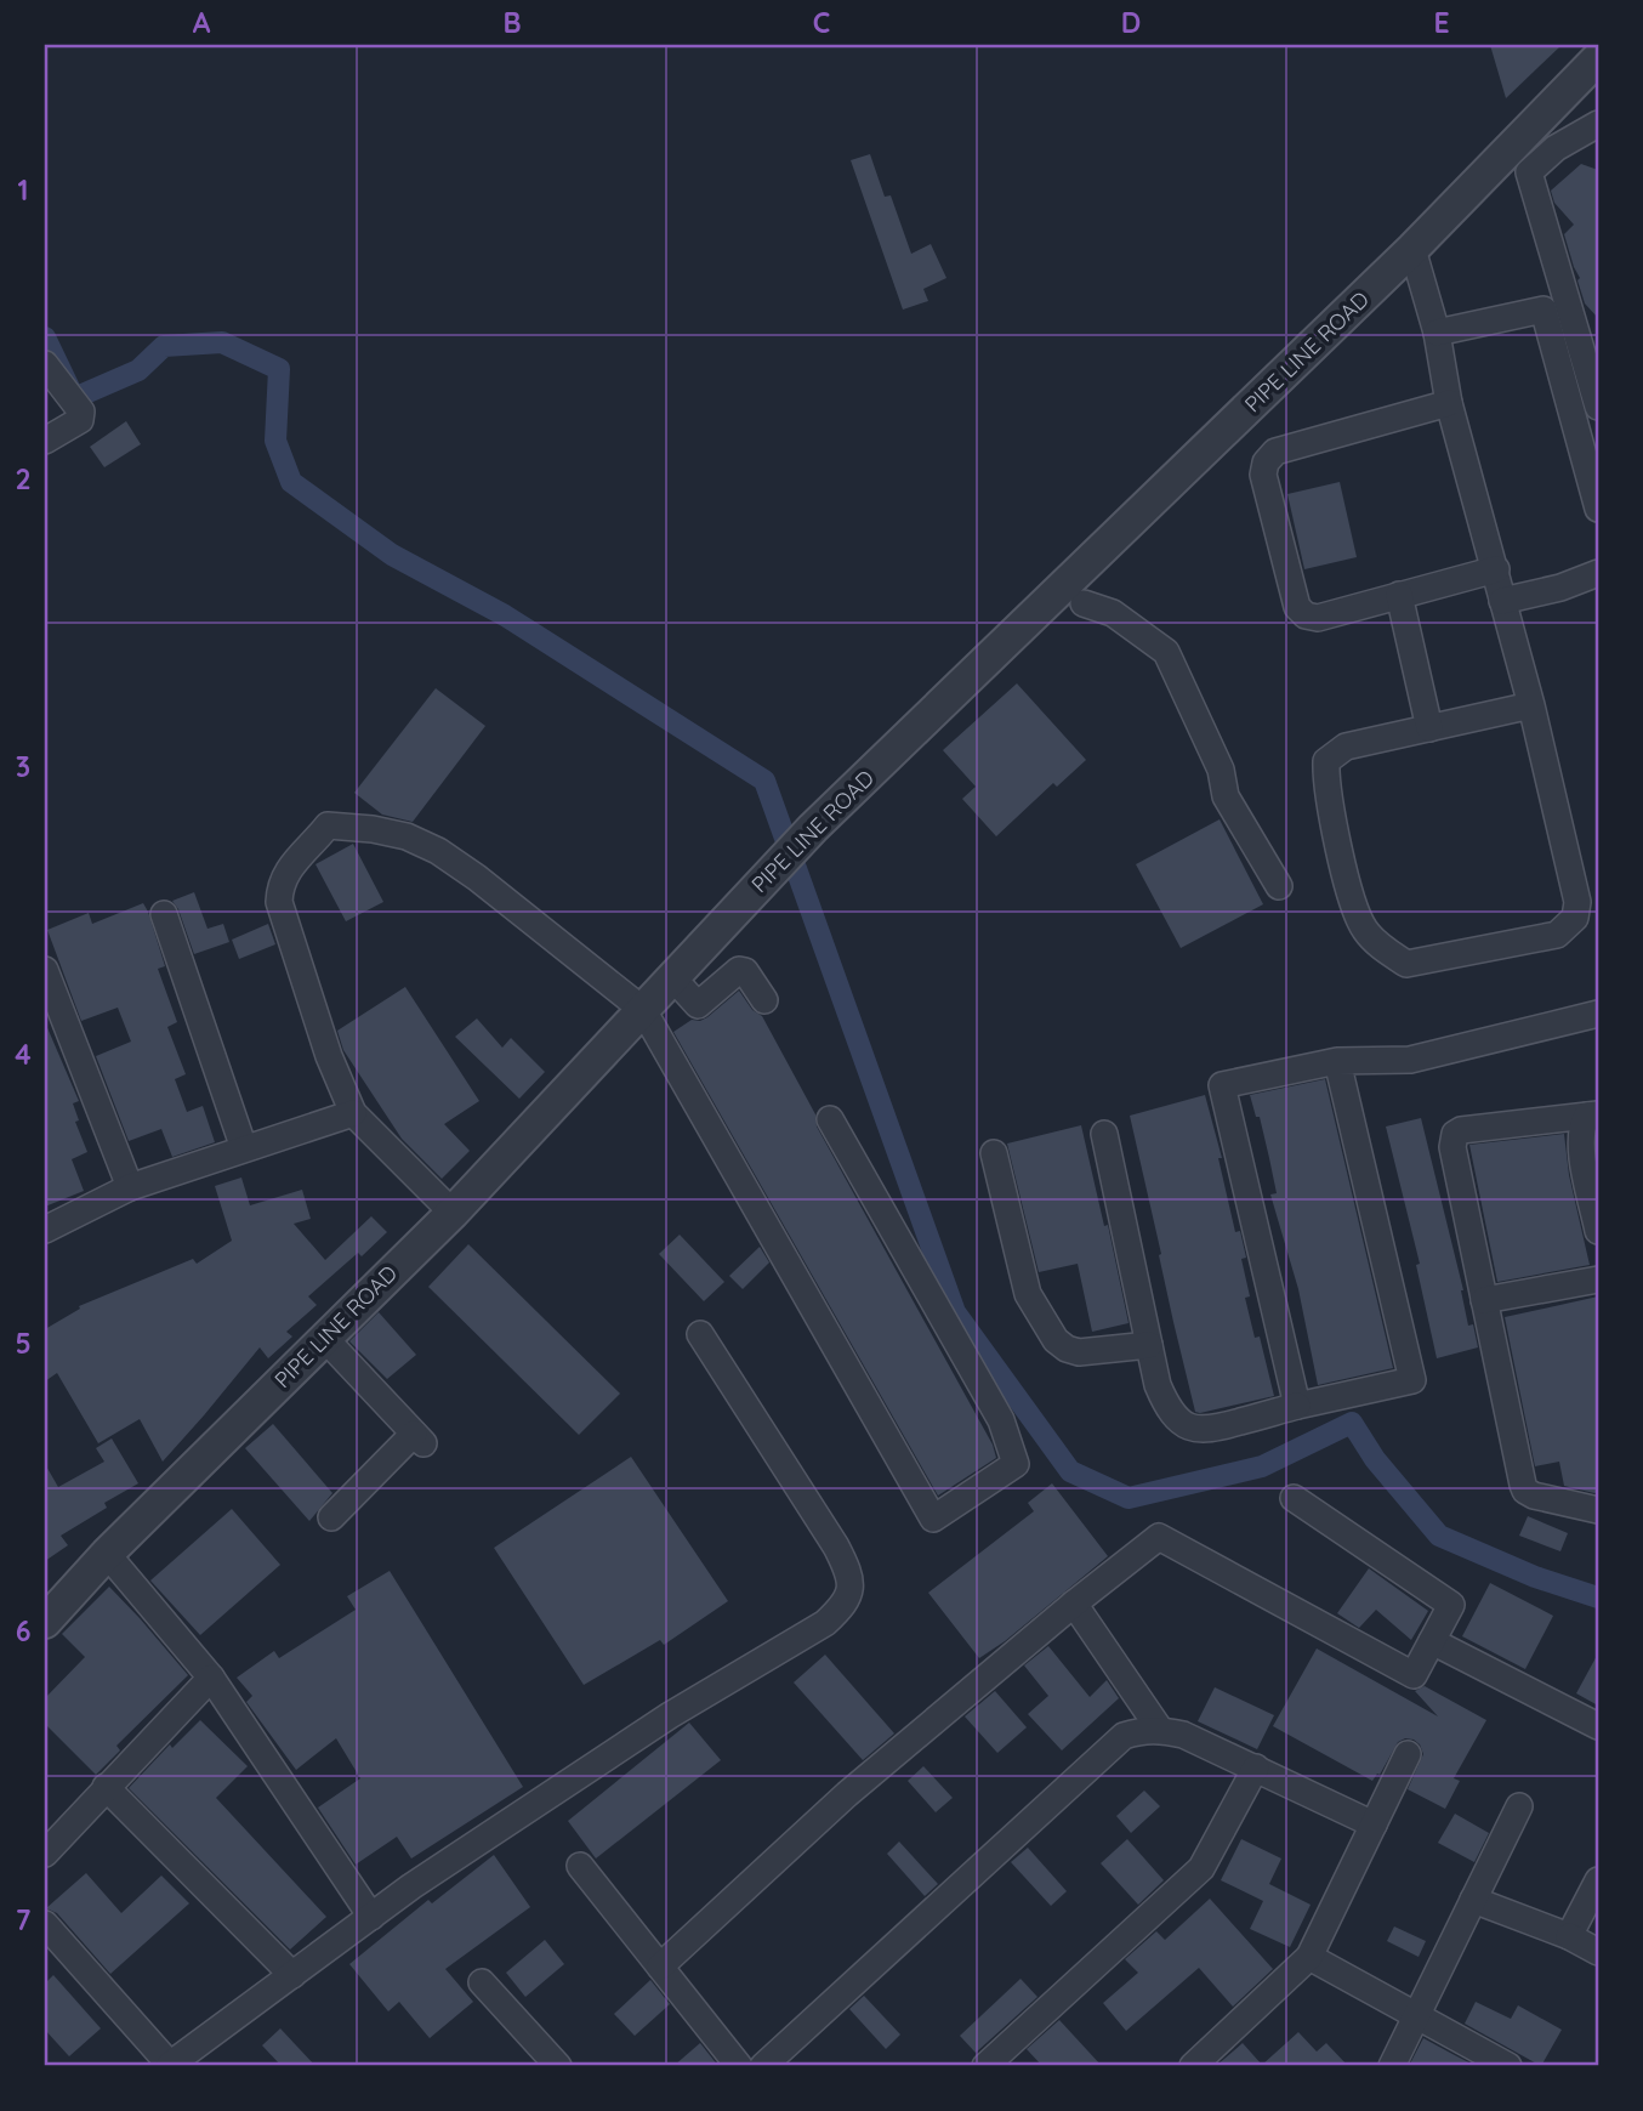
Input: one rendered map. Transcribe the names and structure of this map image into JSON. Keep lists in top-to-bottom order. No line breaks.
{"streets":{"street":["PIPE LINE ROAD"]},"grid":{"columns":["A","B","C","D","E"],"rows":["1","2","3","4","5","6","7"]}}
